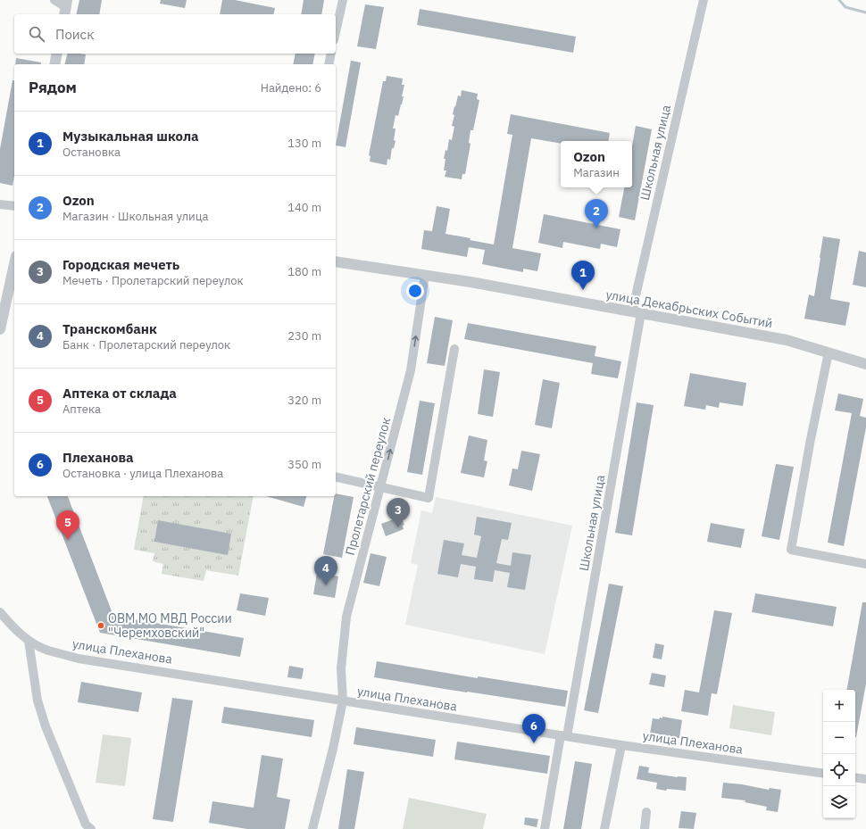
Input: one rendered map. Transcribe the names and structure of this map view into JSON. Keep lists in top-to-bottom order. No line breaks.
{"streets":{"street":["Школьная улица","улица Декабрьских Событий","Пролетарский переулок","улица Плеханова"]},"crossings":[["Школьная улица","улица Декабрьских Событий"],["Школьная улица","улица Плеханова"],["улица Декабрьских Событий","Пролетарский переулок"],["Пролетарский переулок","улица Плеханова"]],"one_way":["Пролетарский переулок"],"places":["ОВМ МО МВД России \"Черемховский\""],"page":{"search":"Поиск","heading":["Рядом","Найдено: 6"],"list":[{"mark":"1","name":"Музыкальная школа","note":"Остановка","value":"130 m"},{"mark":"2","name":"Ozon","note":"Магазин · Школьная улица","value":"140 m"},{"mark":"3","name":"Городская мечеть","note":"Мечеть · Пролетарский переулок","value":"180 m"},{"mark":"4","name":"Транскомбанк","note":"Банк · Пролетарский переулок","value":"230 m"},{"mark":"5","name":"Аптека от склада","note":"Аптека","value":"320 m"},{"mark":"6","name":"Плеханова","note":"Остановка · улица Плеханова","value":"350 m"}],"popup":["Ozon","Магазин"],"pins":["2","1","3","5","4","6"],"map_buttons":["+","−"]}}
